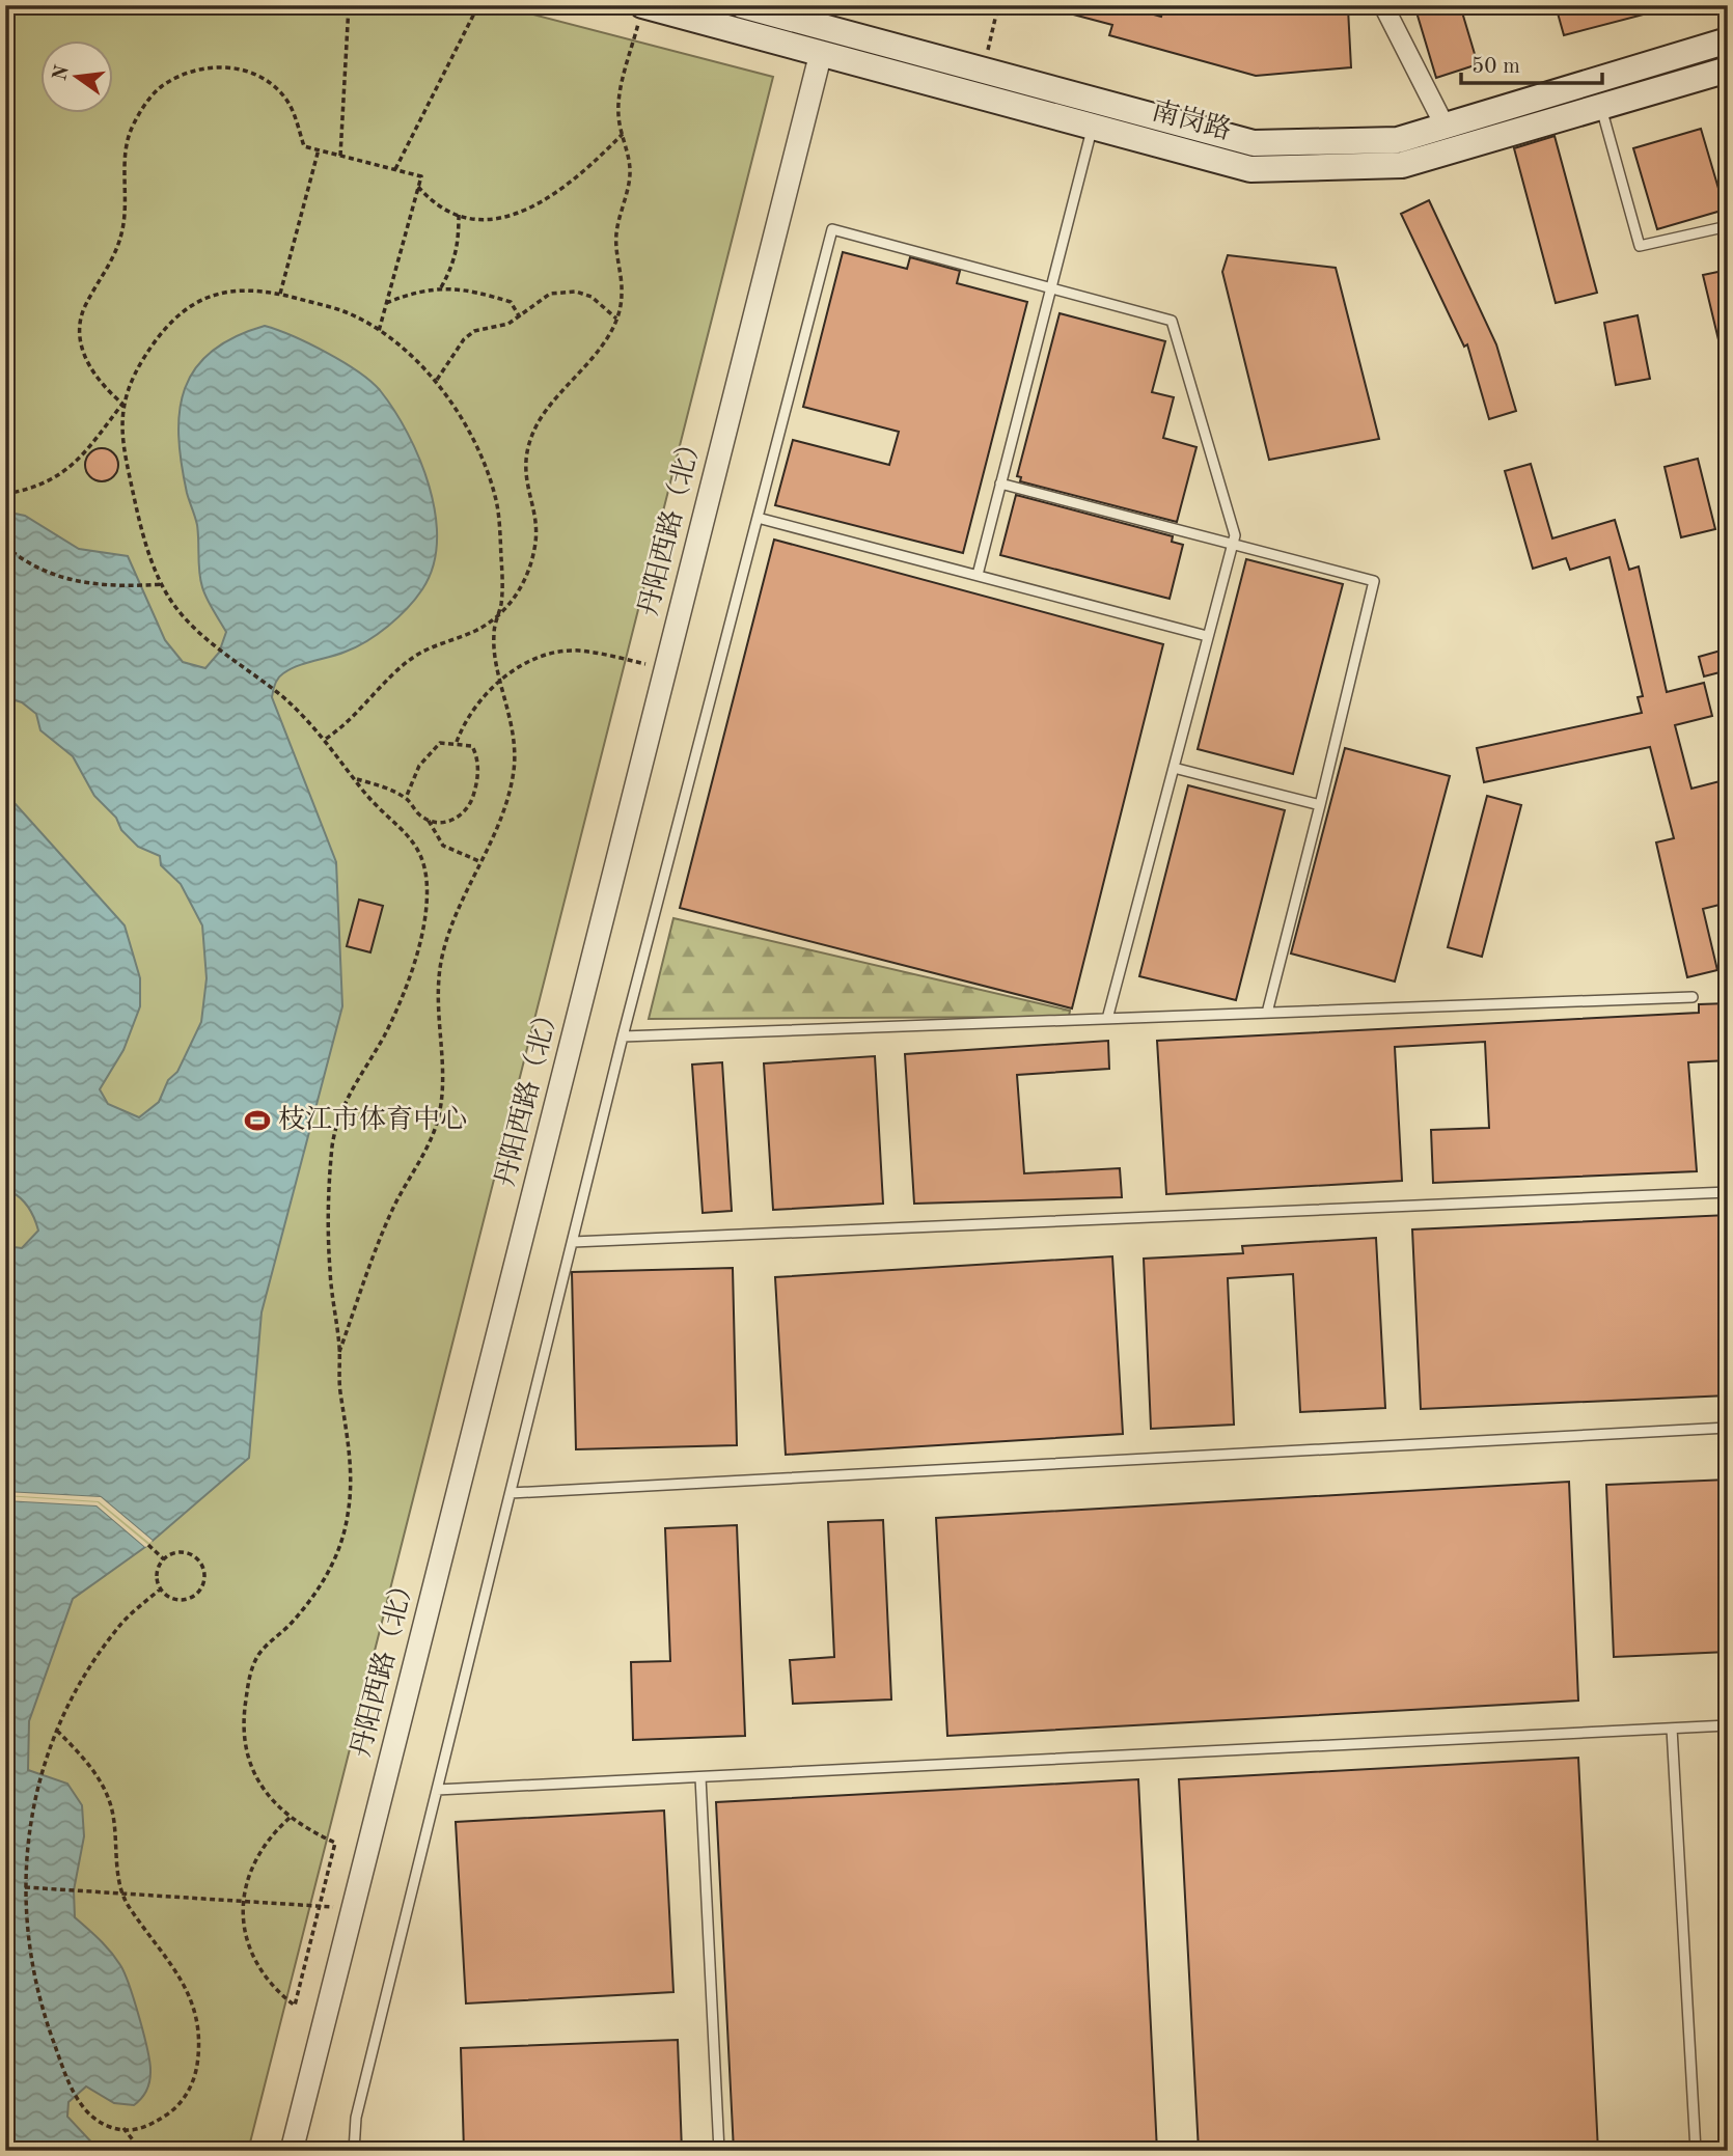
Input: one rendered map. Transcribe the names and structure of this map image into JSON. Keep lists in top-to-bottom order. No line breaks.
{"streets":{"main road":["南岗路"],"street":["丹阳西路（北）"]},"crossings":[["南岗路","丹阳西路（北）"]],"places":{"sports":["枝江市体育中心"]},"scale_bar":"50 m","north":"left"}
